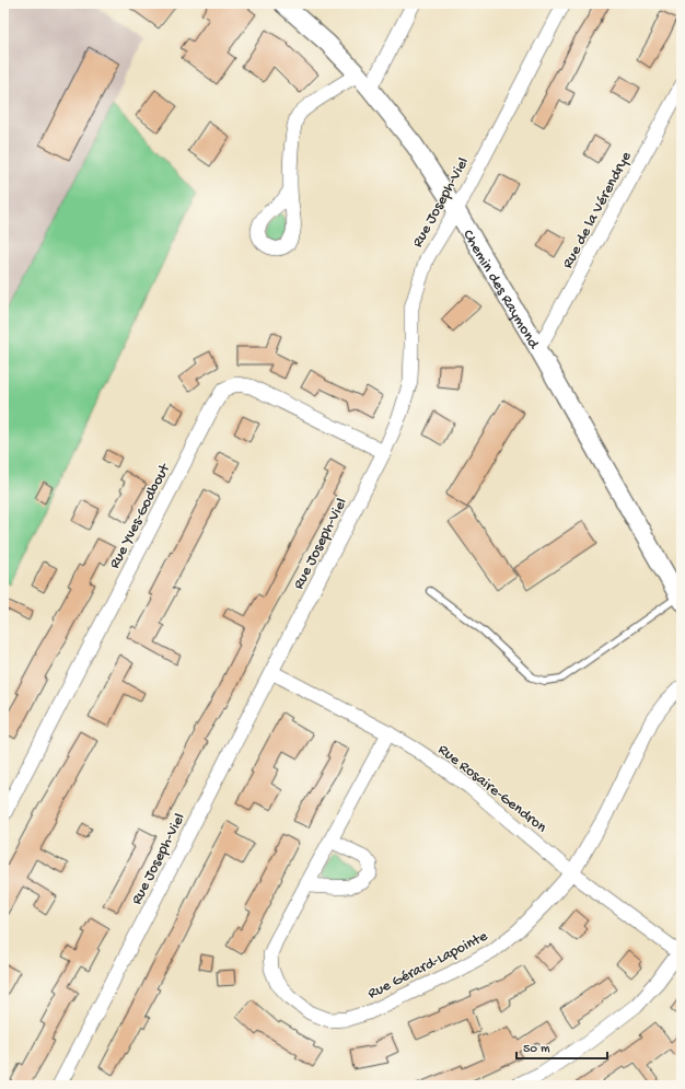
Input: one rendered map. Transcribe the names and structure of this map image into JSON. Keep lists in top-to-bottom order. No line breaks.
{"streets":{"street":["Rue Joseph-Viel","Rue de la Vérendrye","Chemin des Raymond","Rue Yves-Godbout","Rue Rosaire-Gendron","Rue Gérard-Lapointe"]},"crossings":[["Rue Joseph-Viel","Chemin des Raymond"],["Rue Joseph-Viel","Rue Yves-Godbout"],["Rue Joseph-Viel","Rue Rosaire-Gendron"],["Rue de la Vérendrye","Chemin des Raymond"],["Rue Rosaire-Gendron","Rue Gérard-Lapointe"]],"scale_bar":"50 m"}
